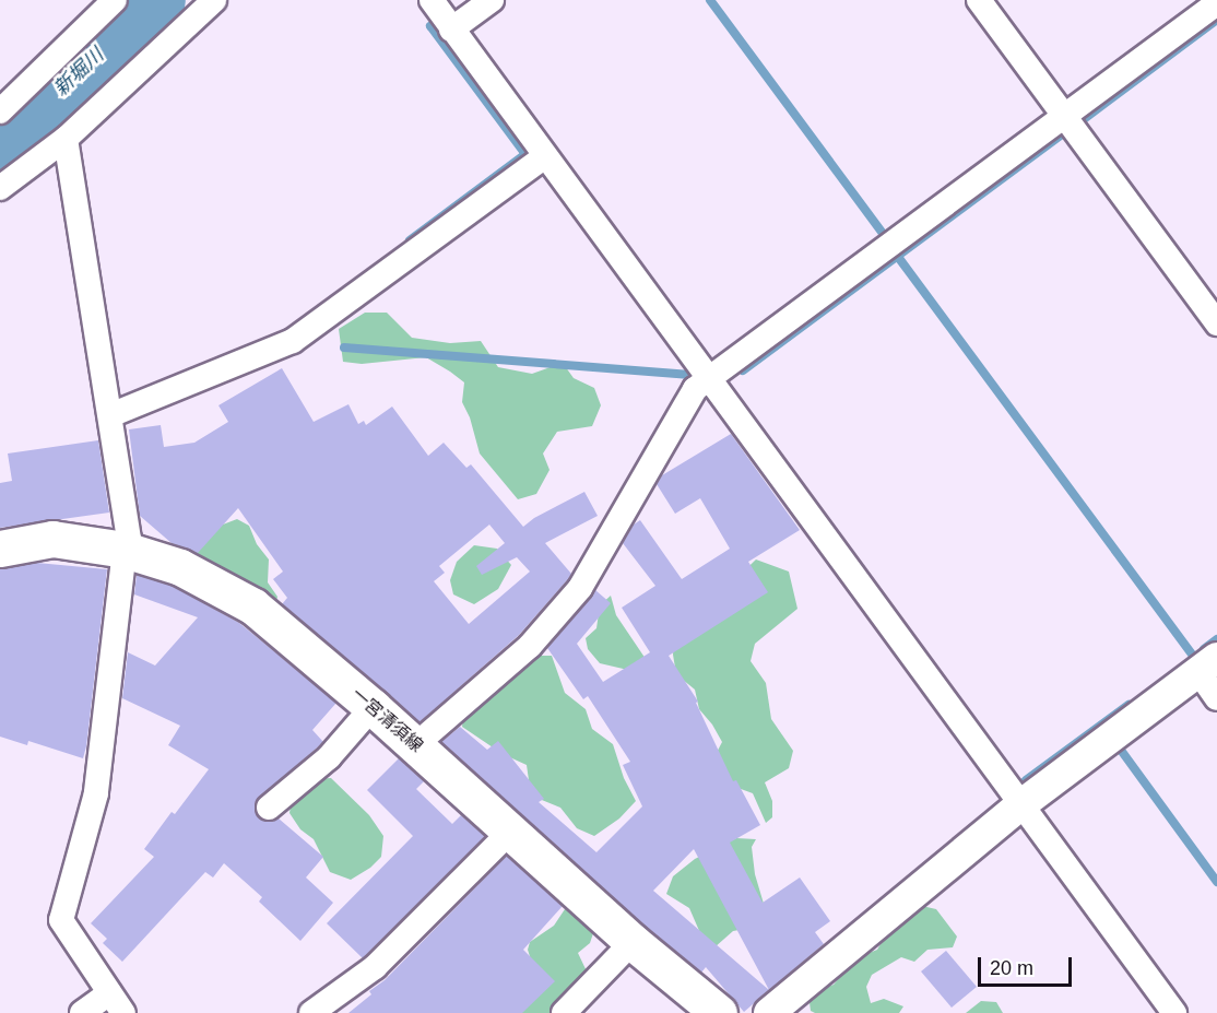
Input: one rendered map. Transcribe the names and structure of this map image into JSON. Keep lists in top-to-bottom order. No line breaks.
{"streets":{"main road":["一宮清須線"]},"water":["新堀川"],"scale_bar":"20 m"}
